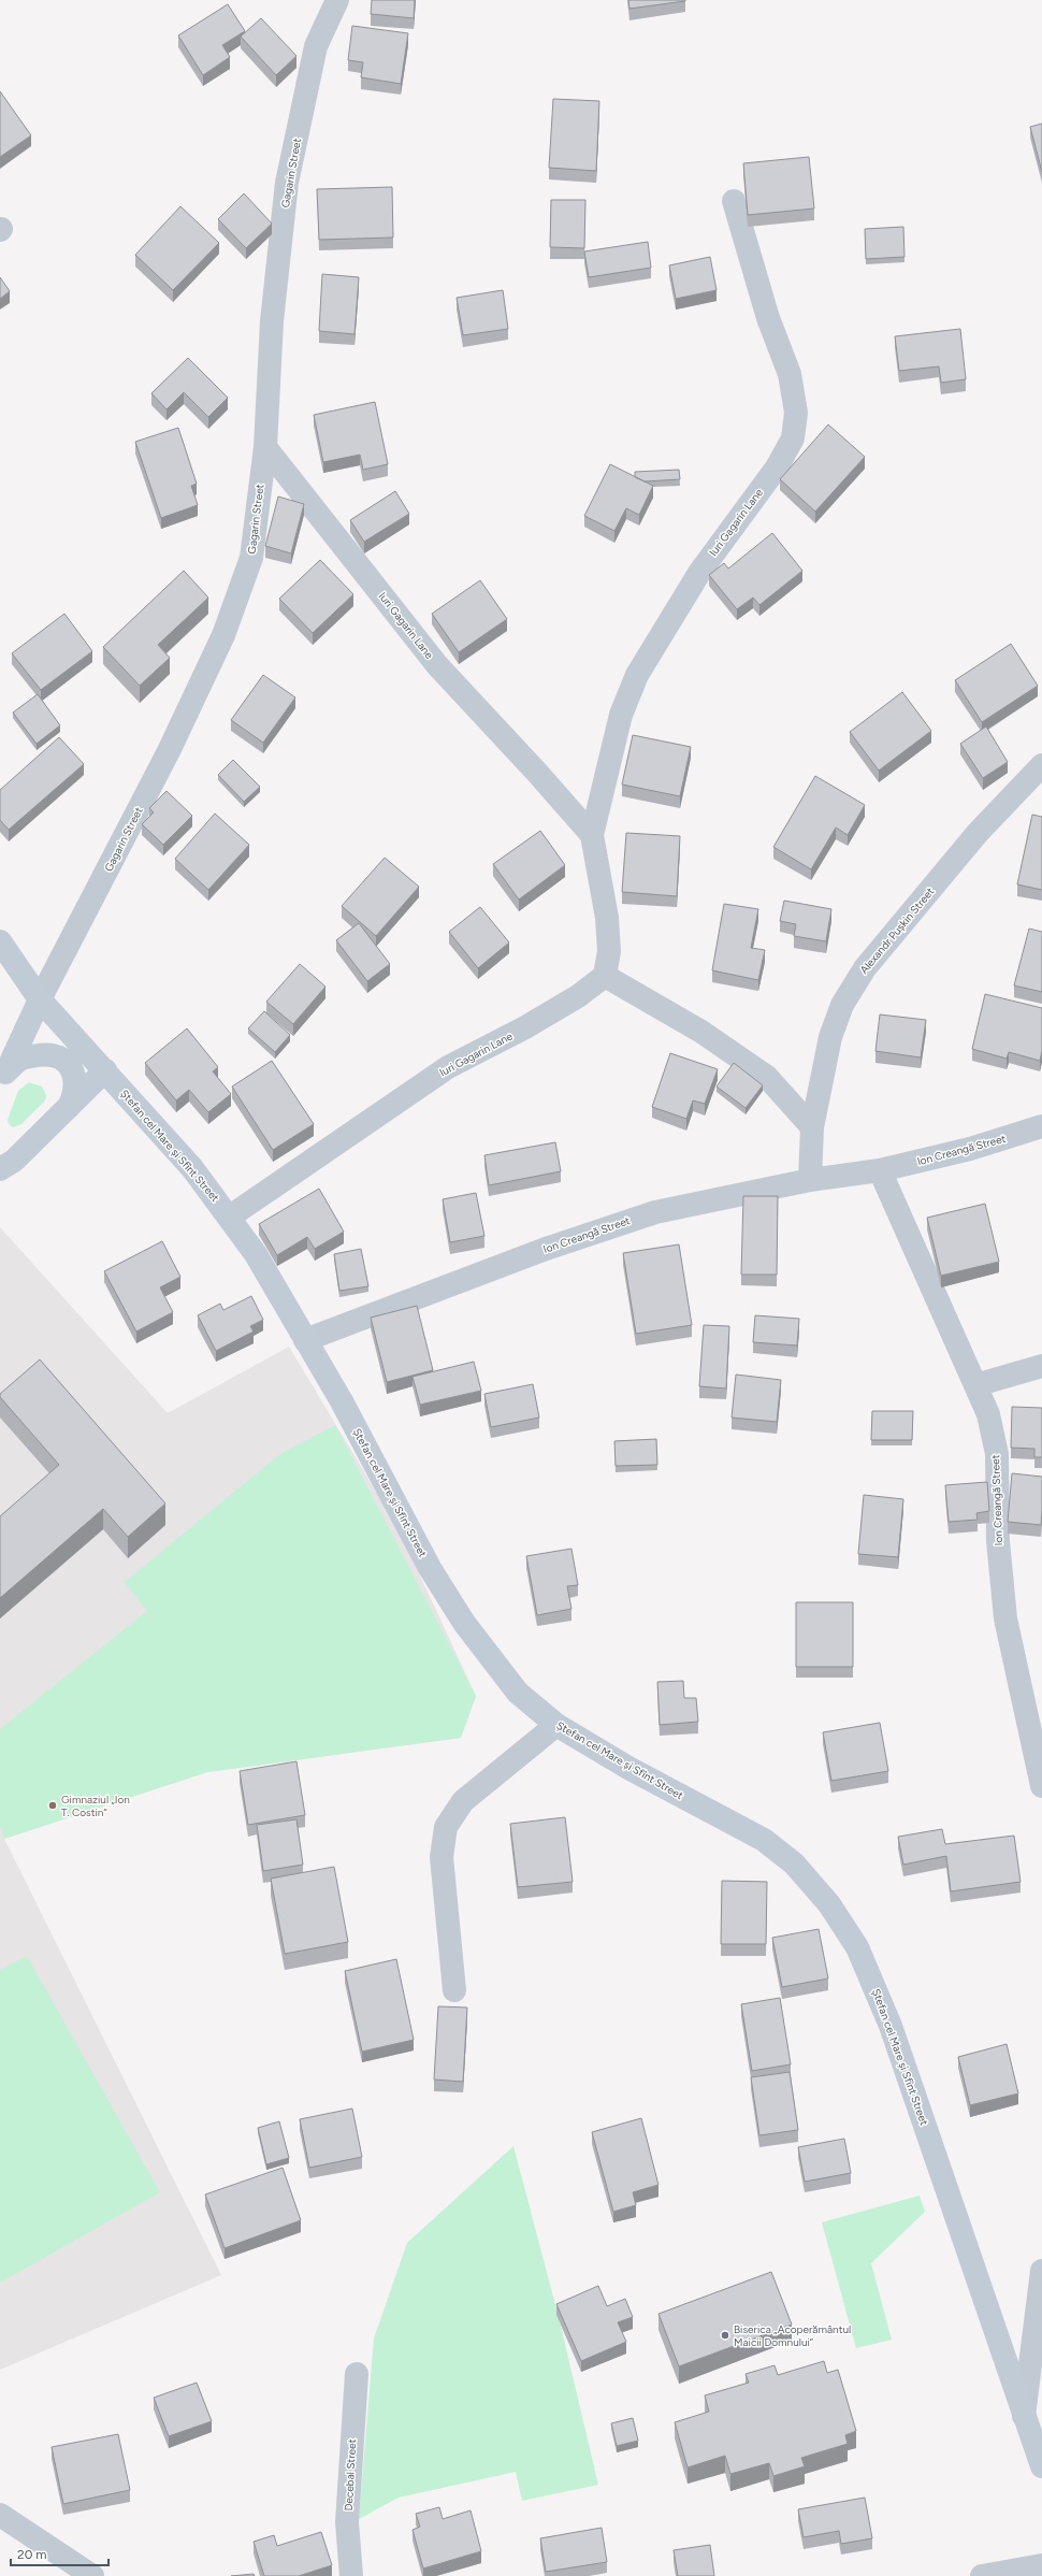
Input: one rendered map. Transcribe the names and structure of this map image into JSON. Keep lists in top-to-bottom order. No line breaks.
{"streets":{"street":["Gagarin Street","Iuri Gagarin Lane","Alexandr Pușkin Street","Ștefan cel Mare și Sfînt Street","Ion Creangă Street","Decebal Street"]},"crossings":[["Gagarin Street","Iuri Gagarin Lane"],["Gagarin Street","Ștefan cel Mare și Sfînt Street"],["Iuri Gagarin Lane","Ștefan cel Mare și Sfînt Street"],["Alexandr Pușkin Street","Ion Creangă Street"],["Ștefan cel Mare și Sfînt Street","Ion Creangă Street"]],"places":["Gimnaziul „Ion T. Costin“","Biserica „Acoperământul Maicii Domnului”"],"scale_bar":"20 m"}
